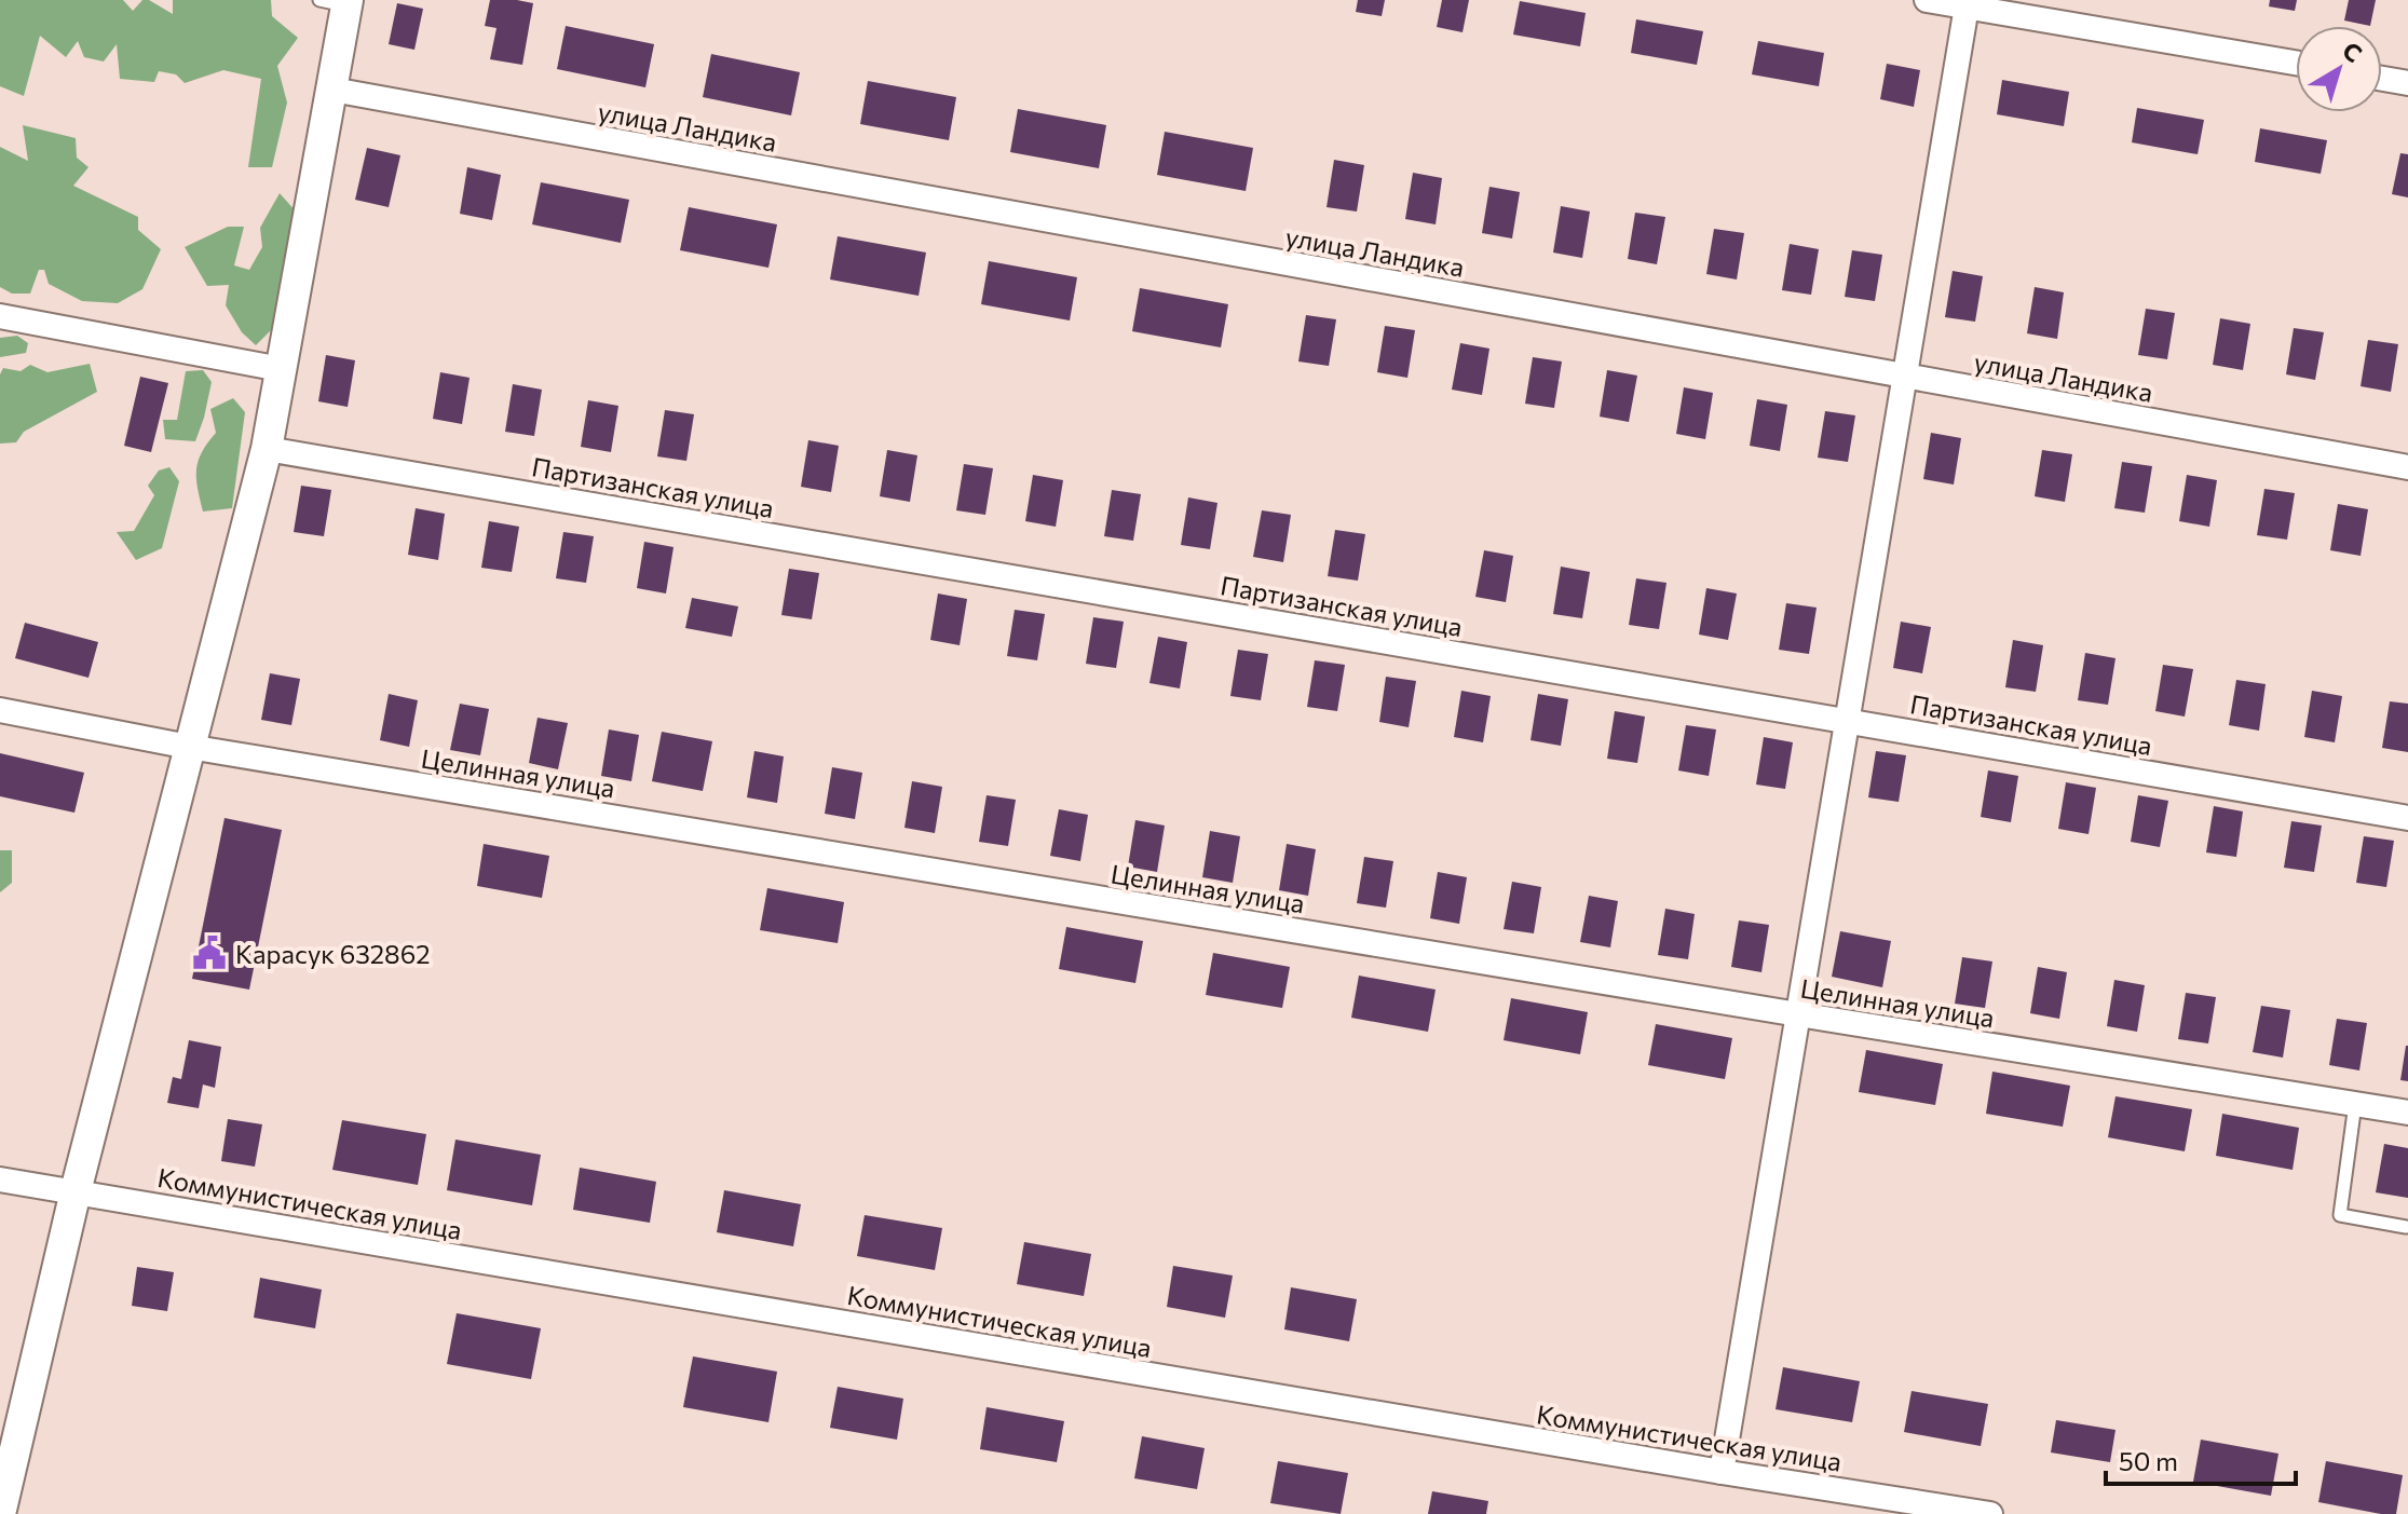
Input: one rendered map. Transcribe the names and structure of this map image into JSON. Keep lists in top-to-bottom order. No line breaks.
{"streets":{"street":["улица Ландика","Партизанская улица","Целинная улица","Коммунистическая улица"]},"places":{"public building":["Карасук 632862"]},"scale_bar":"50 m","north":"top right"}
